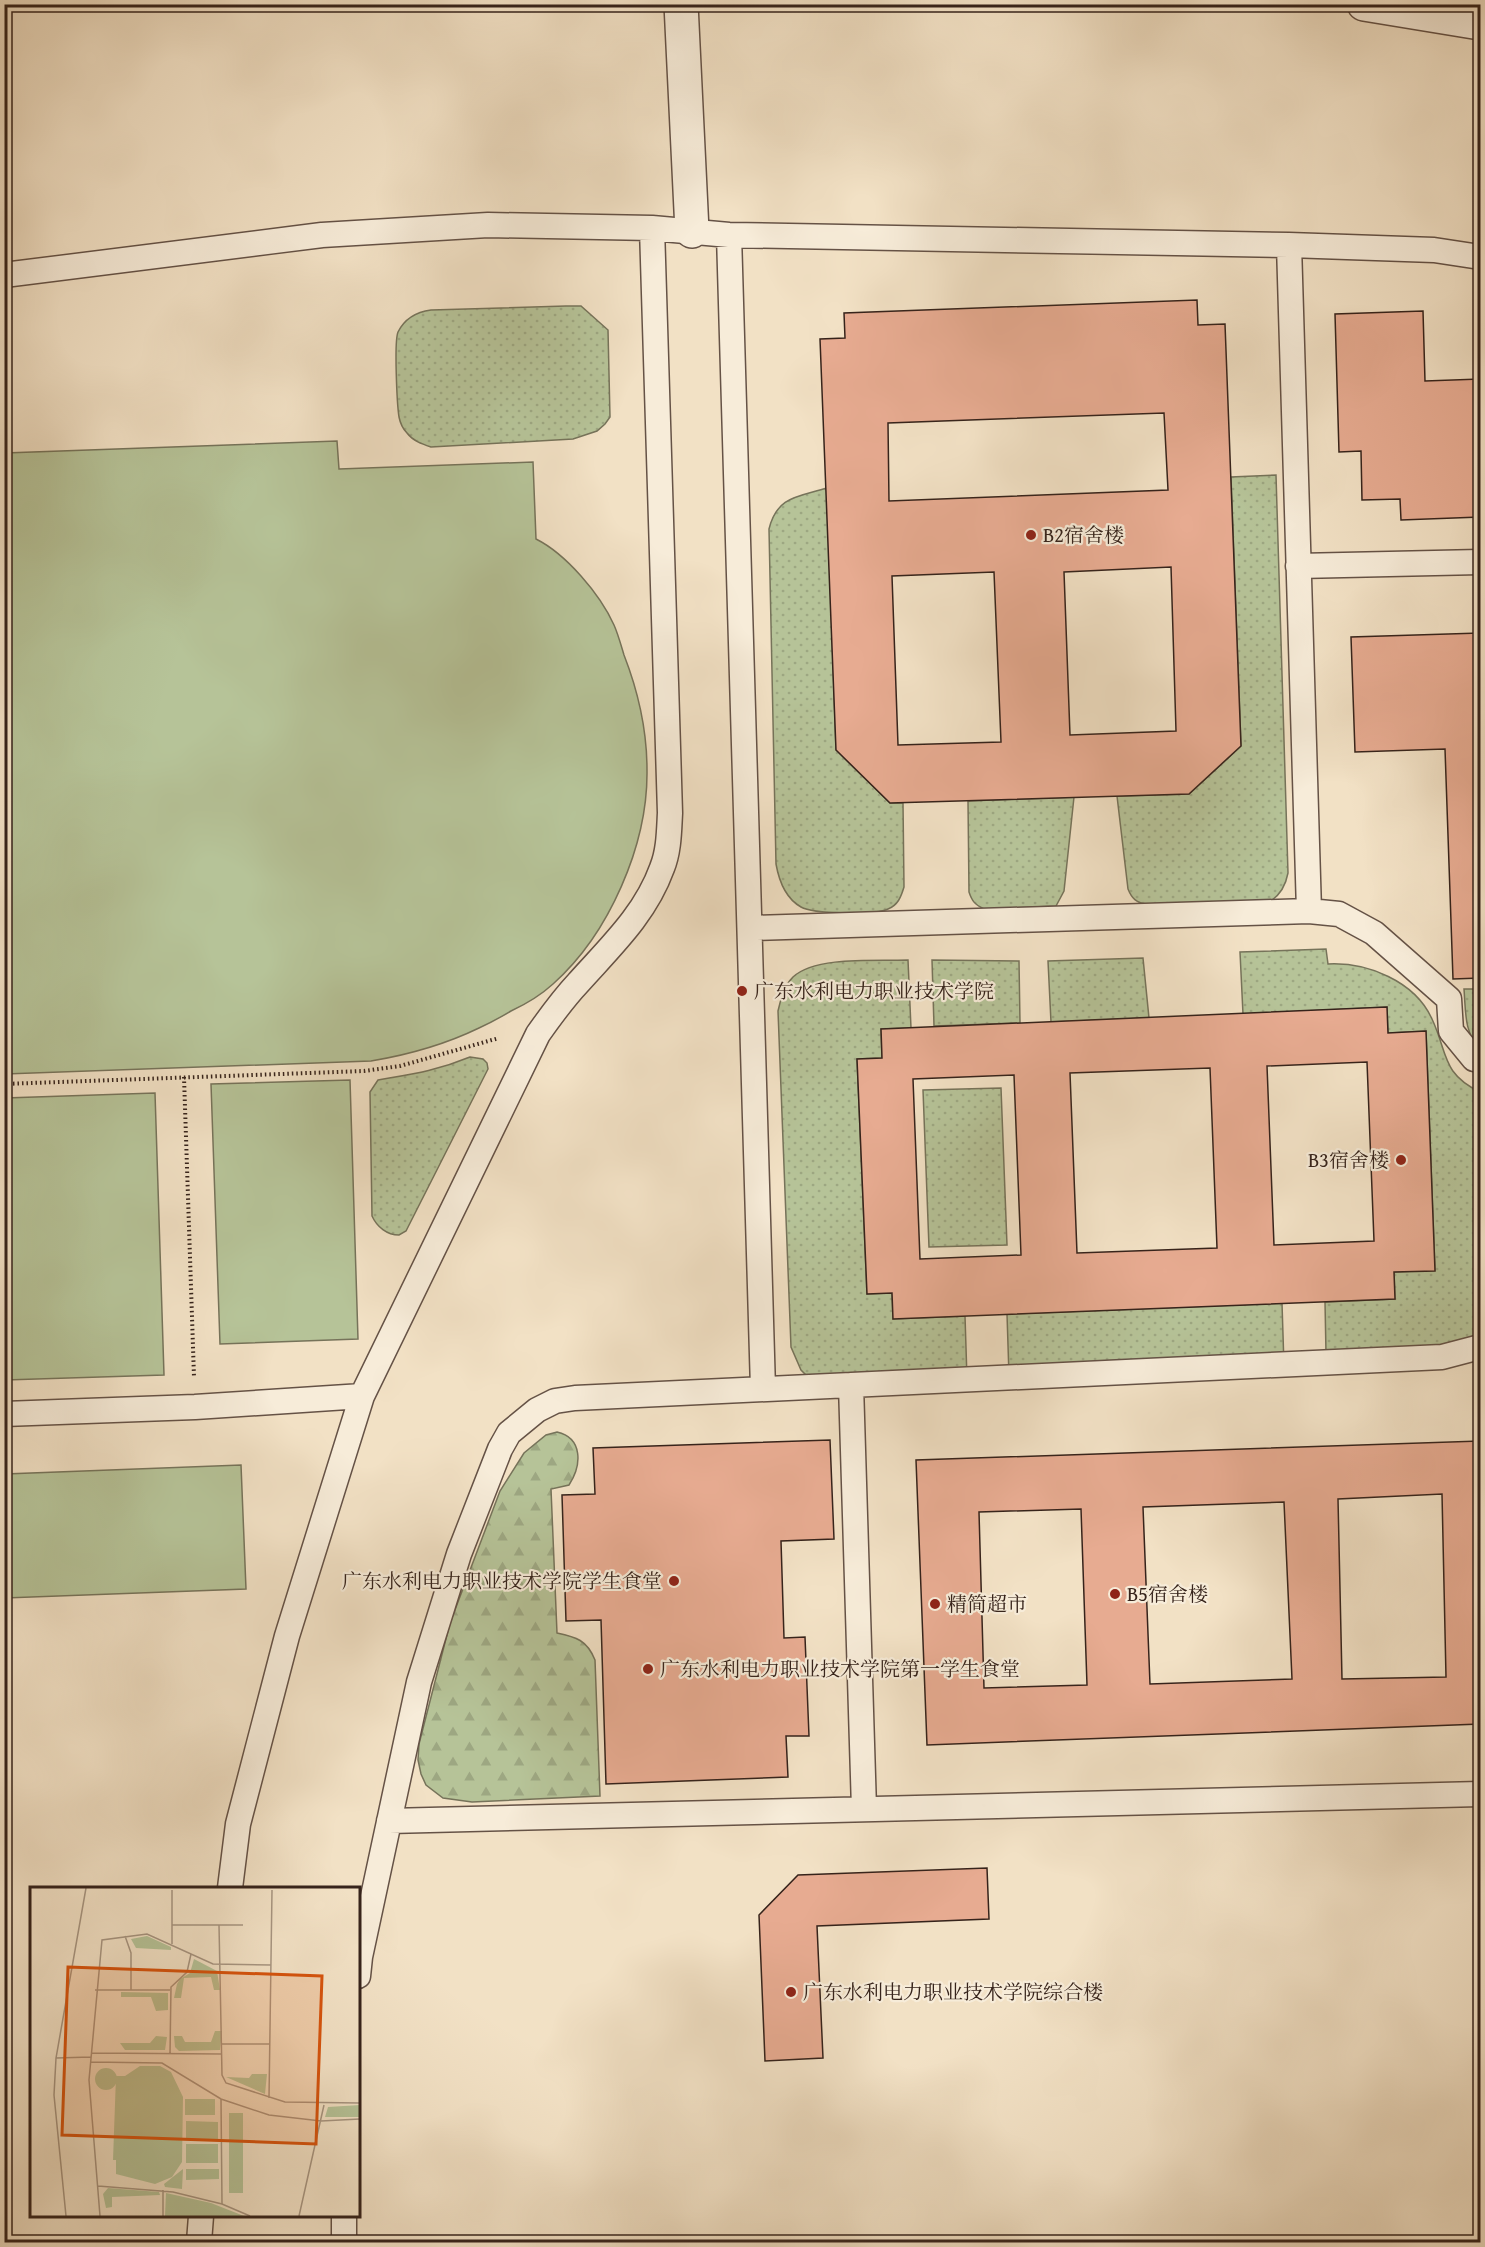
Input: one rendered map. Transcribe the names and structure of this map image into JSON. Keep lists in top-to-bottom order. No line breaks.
{"places":["B2宿舍楼","广东水利电力职业技术学院","B3宿舍楼","广东水利电力职业技术学院学生食堂","B5宿舍楼","精简超市","广东水利电力职业技术学院第一学生食堂","广东水利电力职业技术学院综合楼"]}
